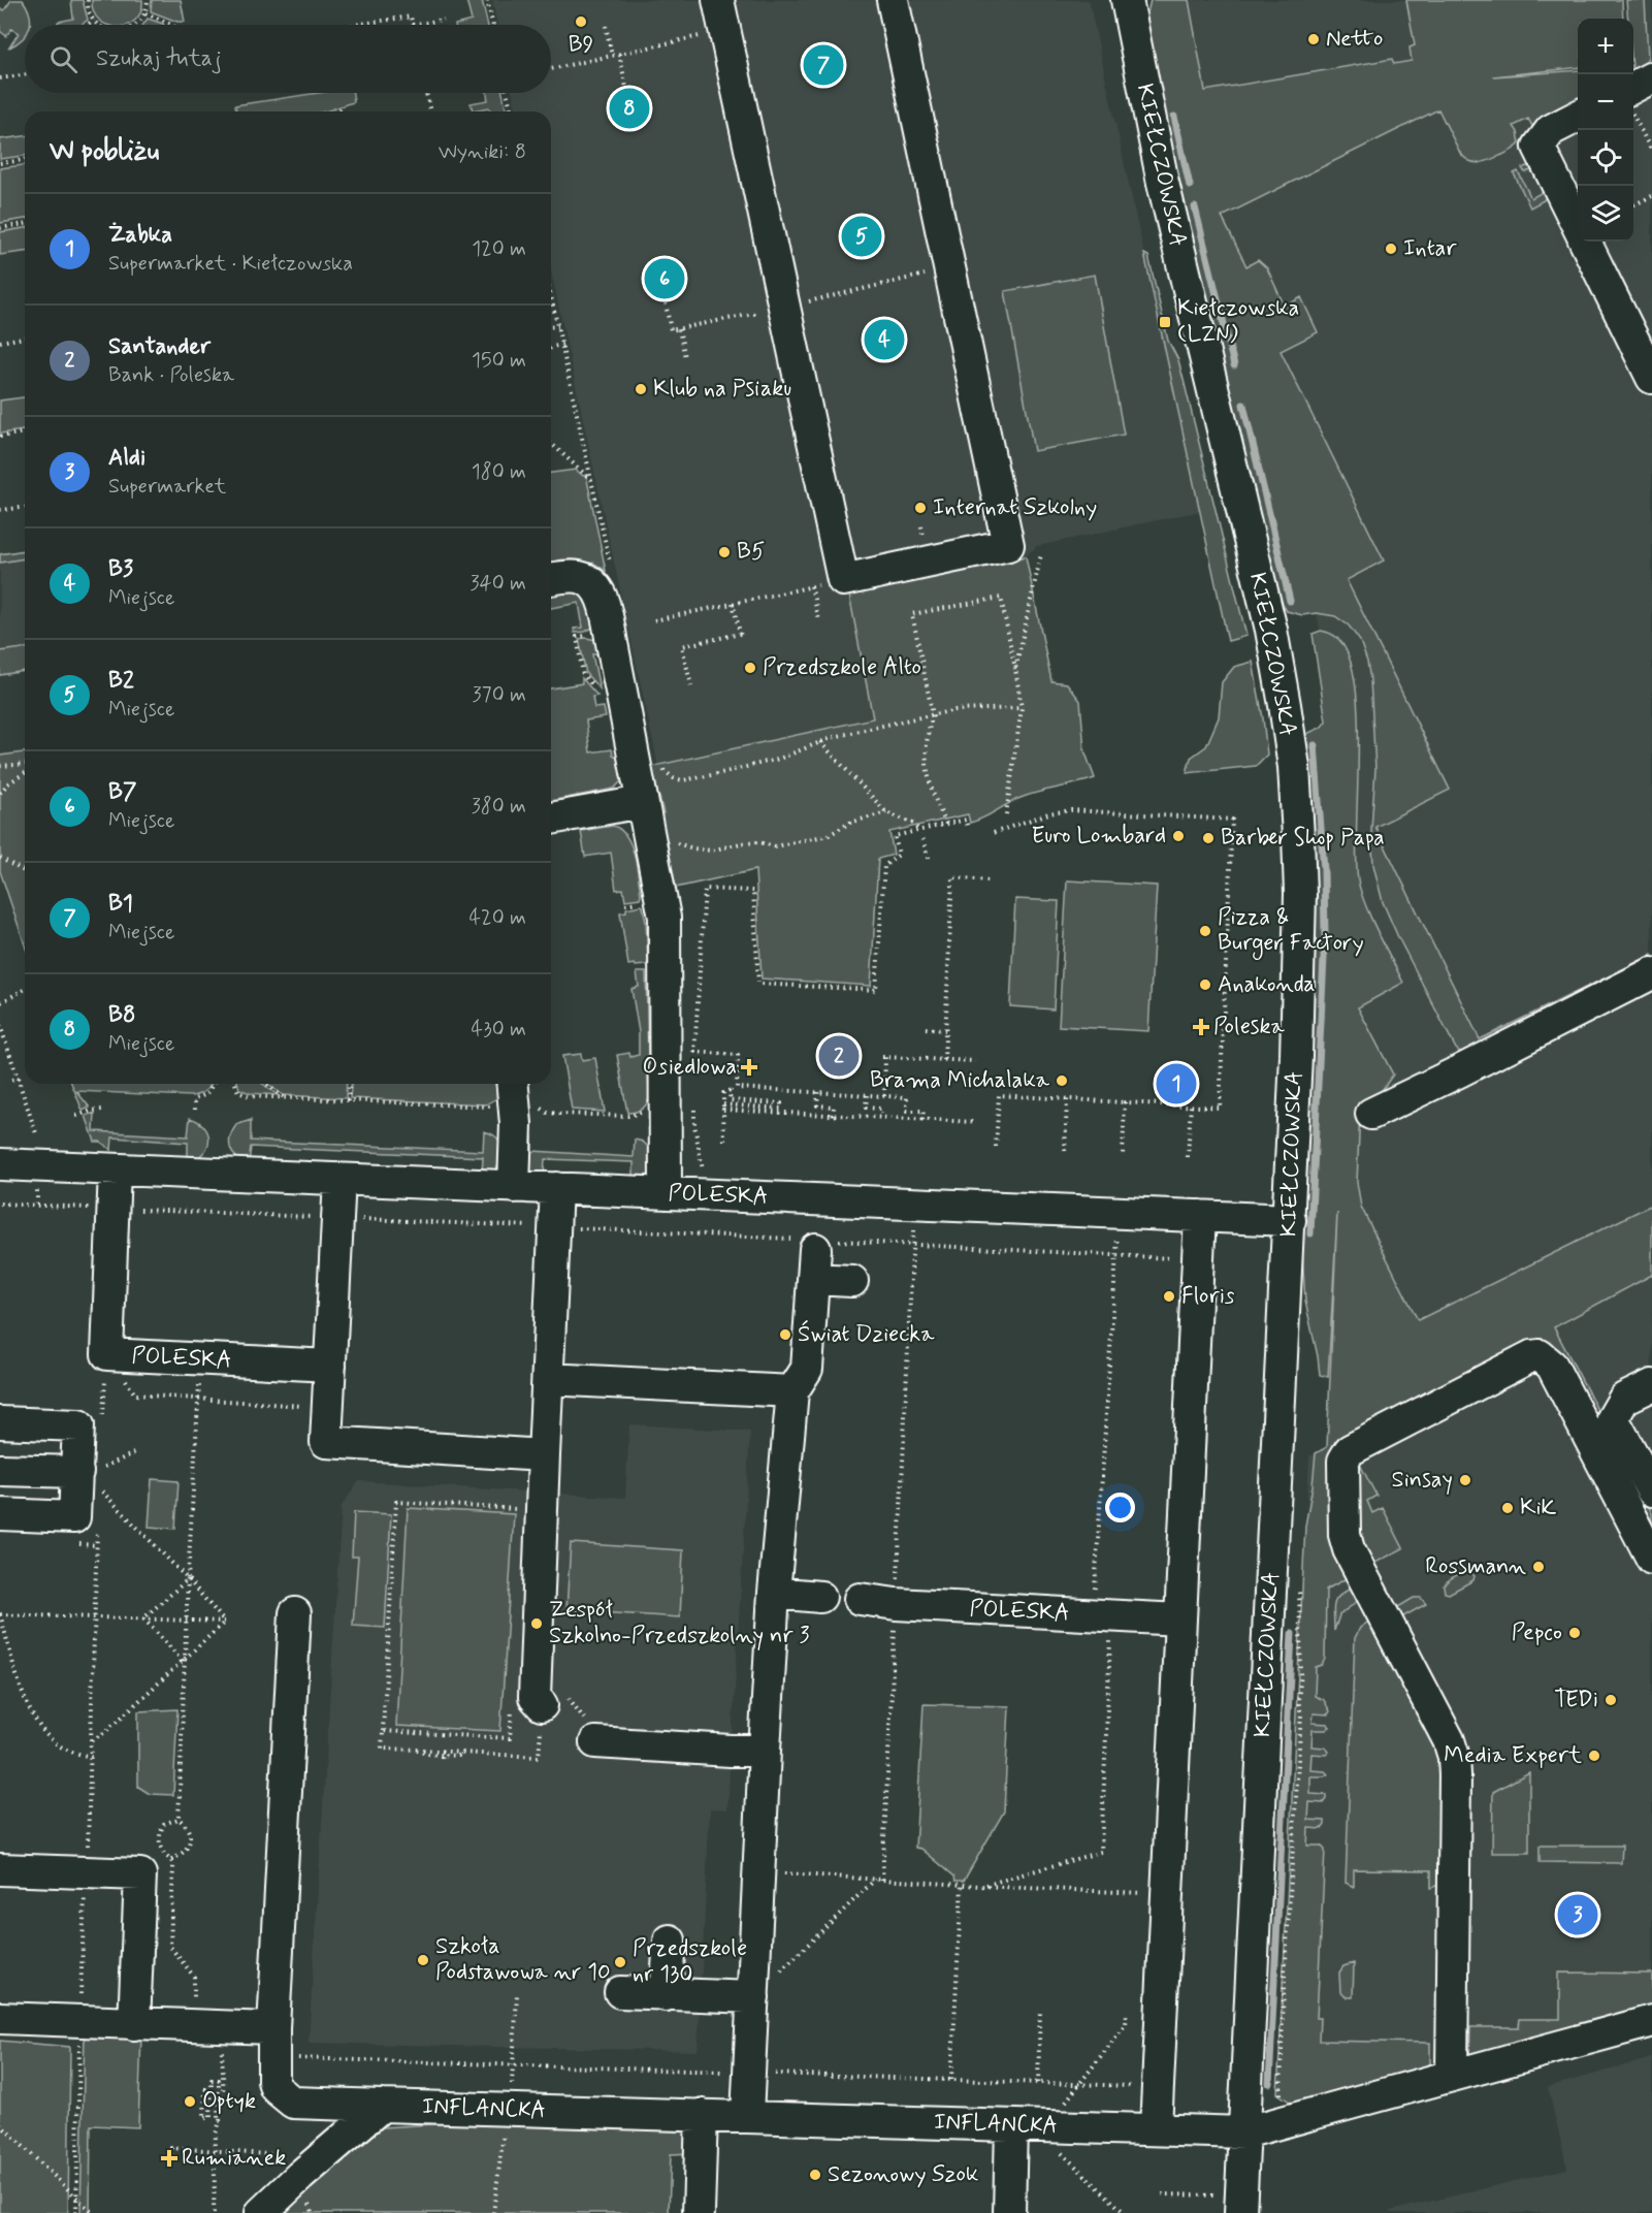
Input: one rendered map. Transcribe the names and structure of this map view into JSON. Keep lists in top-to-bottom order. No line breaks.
{"streets":{"street":["KIEŁCZOWSKA","POLESKA","INFLANCKA"]},"crossings":[["KIEŁCZOWSKA","POLESKA"],["KIEŁCZOWSKA","INFLANCKA"]],"places":{"other":["B9","Netto","Intar","Klub na Psiaku","Internat Szkolny","B5","Przedszkole Alto","Euro Lombard","Barber Shop Papa","Pizza & Burger Factory","Anakonda","Brama Michalaka","Floris","Świat Dziecka","Sinsay","KiK","Rossmann","Zespół Szkolno-Przedszkolny nr 3","Pepco","TEDi","Media Expert","Szkoła Podstawowa nr 10","Przedszkole nr 130","Optyk","Sezonowy Szok"],"transit":["Kiełczowska (LZN)"],"health":["Poleska","Osiedlowa","Rumianek"]},"page":{"map_buttons":["+","−"],"search":"Szukaj tutaj","pins":["7","8","5","6","4","2","1","3"],"heading":["W pobliżu","Wyniki: 8"],"list":[{"mark":"1","name":"Żabka","note":"Supermarket · Kiełczowska","value":"120 m"},{"mark":"2","name":"Santander","note":"Bank · Poleska","value":"150 m"},{"mark":"3","name":"Aldi","note":"Supermarket","value":"180 m"},{"mark":"4","name":"B3","note":"Miejsce","value":"340 m"},{"mark":"5","name":"B2","note":"Miejsce","value":"370 m"},{"mark":"6","name":"B7","note":"Miejsce","value":"380 m"},{"mark":"7","name":"B1","note":"Miejsce","value":"420 m"},{"mark":"8","name":"B8","note":"Miejsce","value":"430 m"}]}}
